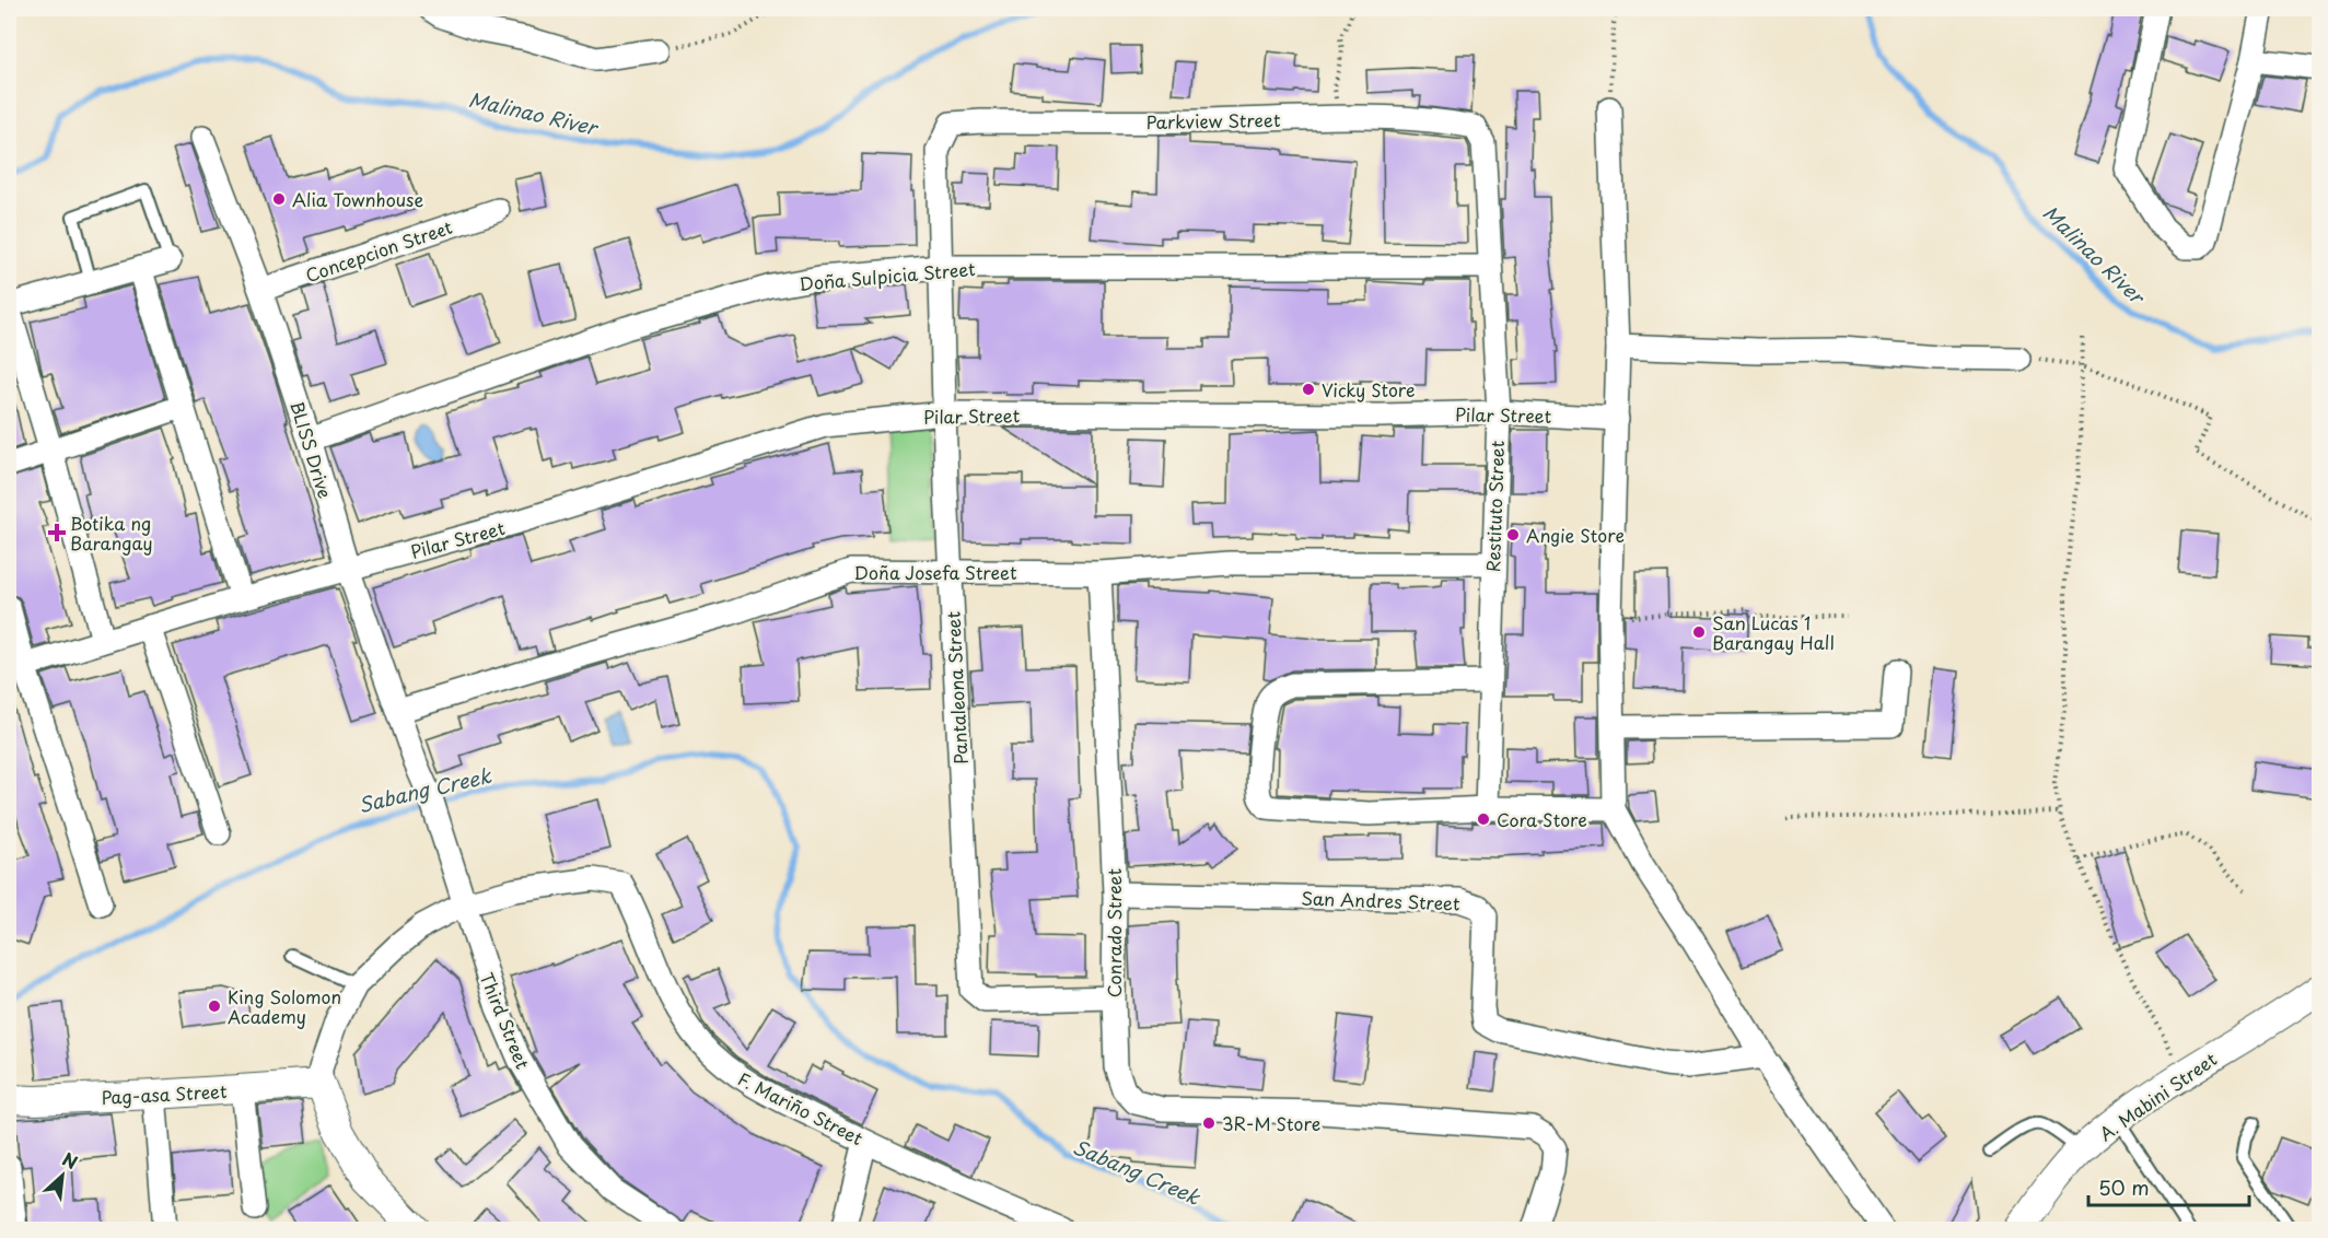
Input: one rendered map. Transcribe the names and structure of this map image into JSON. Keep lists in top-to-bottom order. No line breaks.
{"streets":{"street":["Parkview Street","Concepcion Street","Doña Sulpicia Street","Pilar Street","BLISS Drive","Restituto Street","Doña Josefa Street","Pantaleona Street","San Andres Street","Conrado Street","Third Street","Pag-asa Street","A. Mabini Street","F. Mariño Street"]},"crossings":[["Parkview Street","Restituto Street"],["Parkview Street","Pantaleona Street"],["Concepcion Street","BLISS Drive"],["Doña Sulpicia Street","BLISS Drive"],["Doña Sulpicia Street","Restituto Street"],["Doña Sulpicia Street","Pantaleona Street"],["Pilar Street","BLISS Drive"],["Pilar Street","Restituto Street"],["Pilar Street","Pantaleona Street"],["BLISS Drive","Doña Josefa Street"],["BLISS Drive","Third Street"],["Restituto Street","Doña Josefa Street"],["Doña Josefa Street","Pantaleona Street"],["Doña Josefa Street","Conrado Street"],["Pantaleona Street","Conrado Street"],["San Andres Street","Conrado Street"],["Third Street","F. Mariño Street"],["Pag-asa Street","F. Mariño Street"]],"water":["Malinao River","Sabang Creek"],"places":{"other":["Alia Townhouse","Vicky Store","Angie Store","San Lucas 1 Barangay Hall","Cora Store","King Solomon Academy","3R-M Store"],"health":["Botika ng Barangay"]},"scale_bar":"50 m","north":"top right"}
